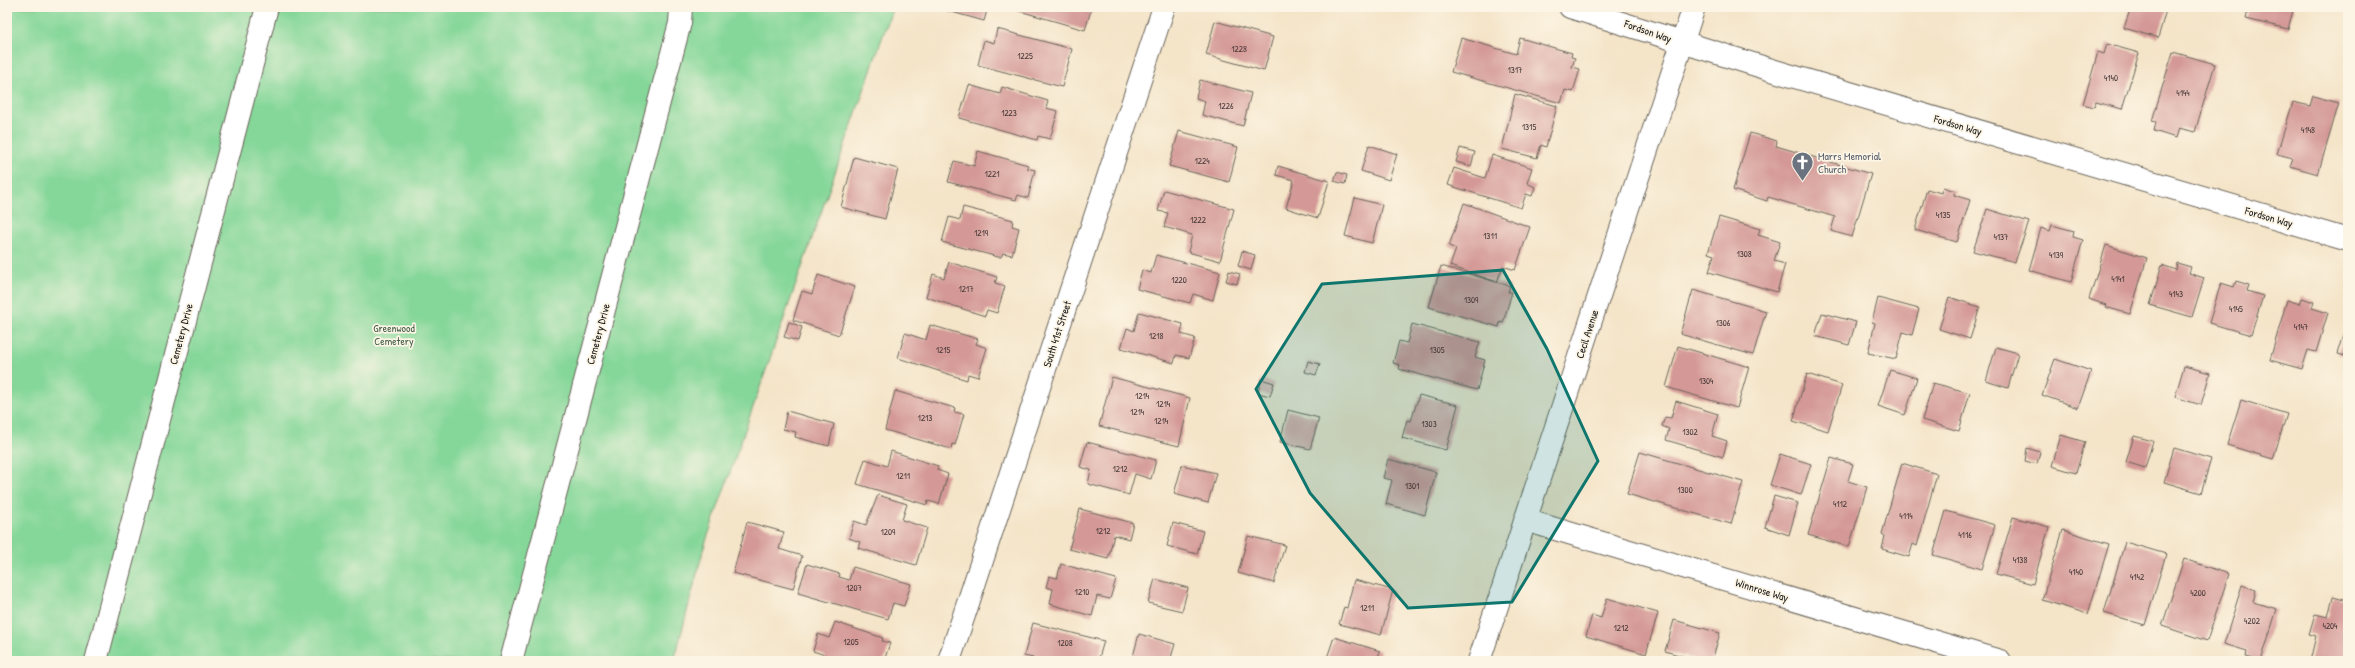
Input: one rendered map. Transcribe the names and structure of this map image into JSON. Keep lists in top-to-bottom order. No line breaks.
{"streets":{"street":["Fordson Way","Cemetery Drive","South 41st Street","Cecil Avenue","Winnrose Way"]},"crossings":[["Fordson Way","Cecil Avenue"],["Cecil Avenue","Winnrose Way"]],"parks":["Greenwood Cemetery"],"places":{"church":["Marrs Memorial Church"]},"house_numbers":["1228","1225","1317","4140","4144","1226","1223","1315","4148","1224","1221","4135","1222","1219","1311","4137","1308","4139","4141","1220","1217","4143","1309","4145","1306","4147","1218","1215","1305","1304","1214","1214","1214","1213","1214","1303","1302","1212","1211","1301","1300","4112","4114","1212","1209","4116","4138","4140","4142","1207","1210","4200","1211","4202","4204","1212","1205","1208"]}
